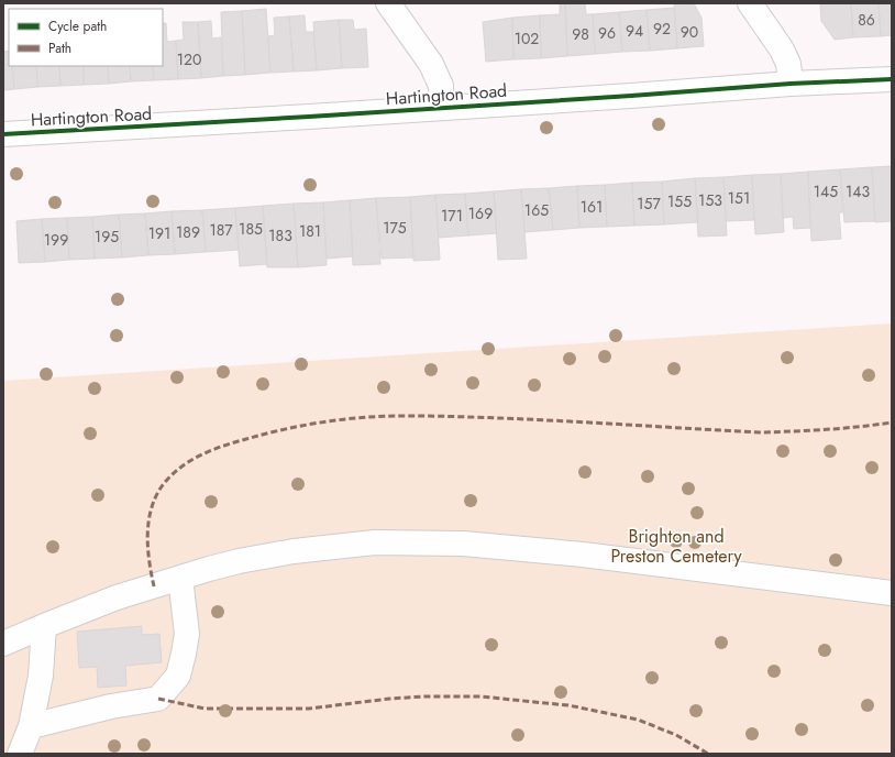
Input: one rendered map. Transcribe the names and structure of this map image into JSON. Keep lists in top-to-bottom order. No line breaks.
{"streets":{"street":["Hartington Road"]},"parks":["Brighton and Preston Cemetery"],"house_numbers":["86","92","94","90","96","98","102","120","145","143","151","153","155","157","161","165","169","171","175","185","187","181","189","191","183","195","199"],"legend":["Cycle path","Path"]}
